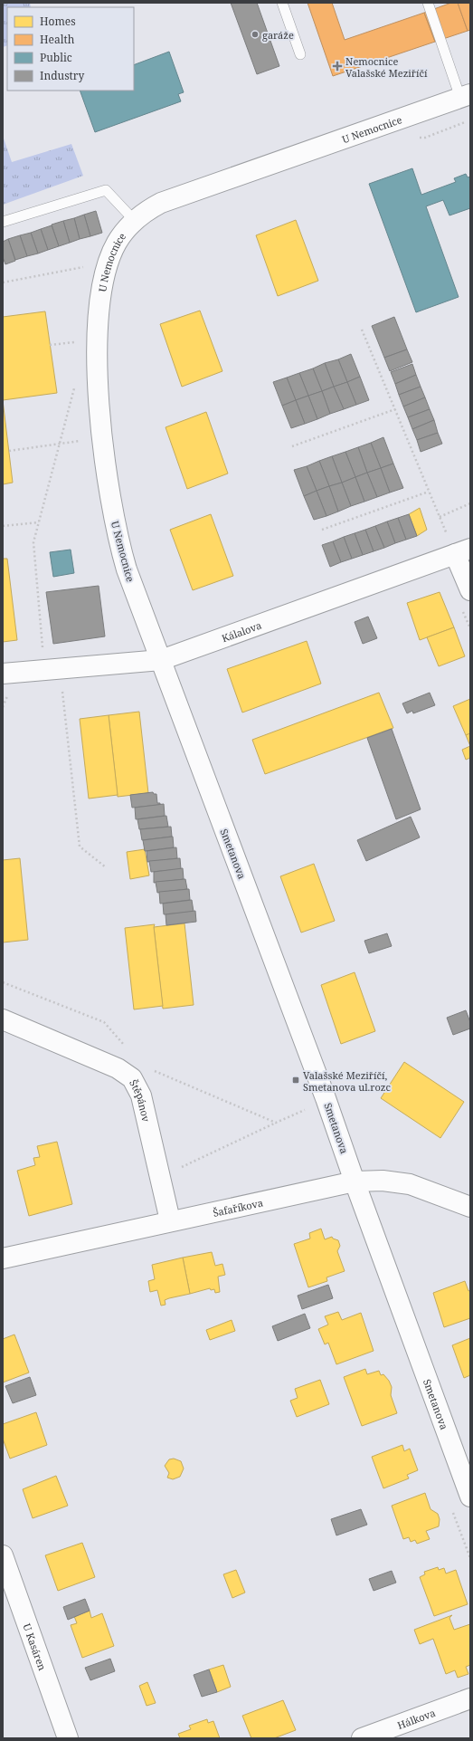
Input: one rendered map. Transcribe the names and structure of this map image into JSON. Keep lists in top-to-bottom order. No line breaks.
{"streets":{"street":["U Nemocnice","Kálalova","Smetanova","Štěpánov","Šafaříkova","U Kasáren","Hálkova"]},"crossings":[["U Nemocnice","Kálalova"],["U Nemocnice","Smetanova"],["Kálalova","Smetanova"],["Smetanova","Šafaříkova"],["Štěpánov","Šafaříkova"]],"places":{"other":["garáže"],"health":["Nemocnice Valašské Meziříčí"],"transit":["Valašské Meziříčí, Smetanova ul.rozc"]},"legend":["Homes","Health","Public","Industry"]}
